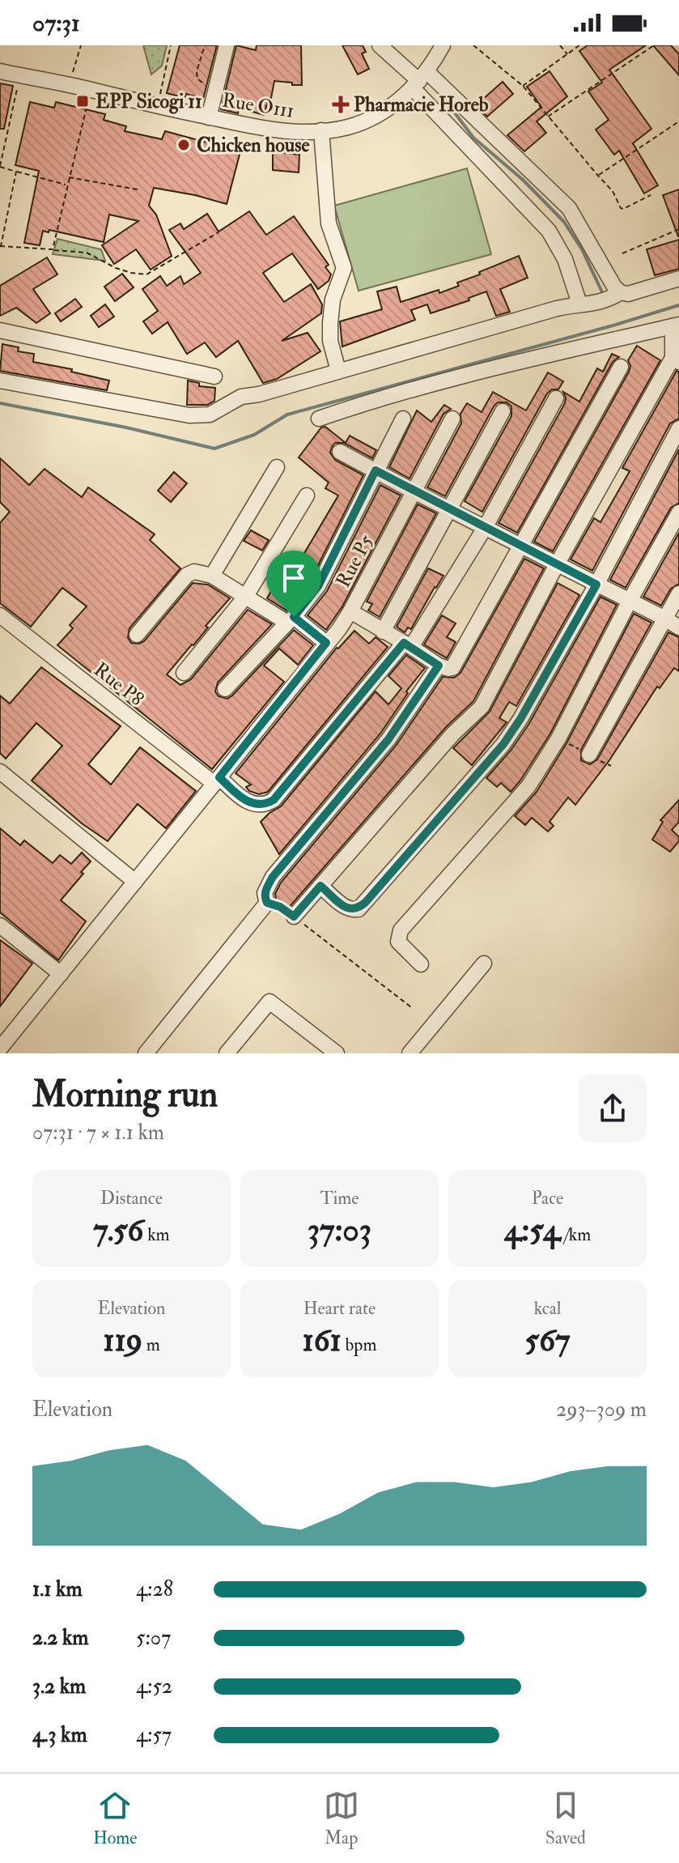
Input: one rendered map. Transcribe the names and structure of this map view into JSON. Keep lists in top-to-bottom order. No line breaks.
{"streets":{"street":["Rue O111","Rue P5","Rue P8"]},"crossings":[["Rue P5","Rue P8"]],"places":{"transit":["EPP Sicogi 11"],"health":["Pharmacie Horeb"],"other":["Chicken house"]},"page":{"status":"07:31","heading":["Morning run","07:31 · 7 × 1.1 km"],"stats":[["Distance","7.56 km"],["Time","37:03"],["Pace","4:54 /km"],["Elevation","119 m"],["Heart rate","161 bpm"],["kcal","567"]],"chart":["Elevation","293–309 m"],"list":[{"name":"1.1 km","note":"4:28"},{"name":"2.2 km","note":"5:07"},{"name":"3.2 km","note":"4:52"},{"name":"4.3 km","note":"4:57"}],"tabs":["Home","Map","Saved"]}}
